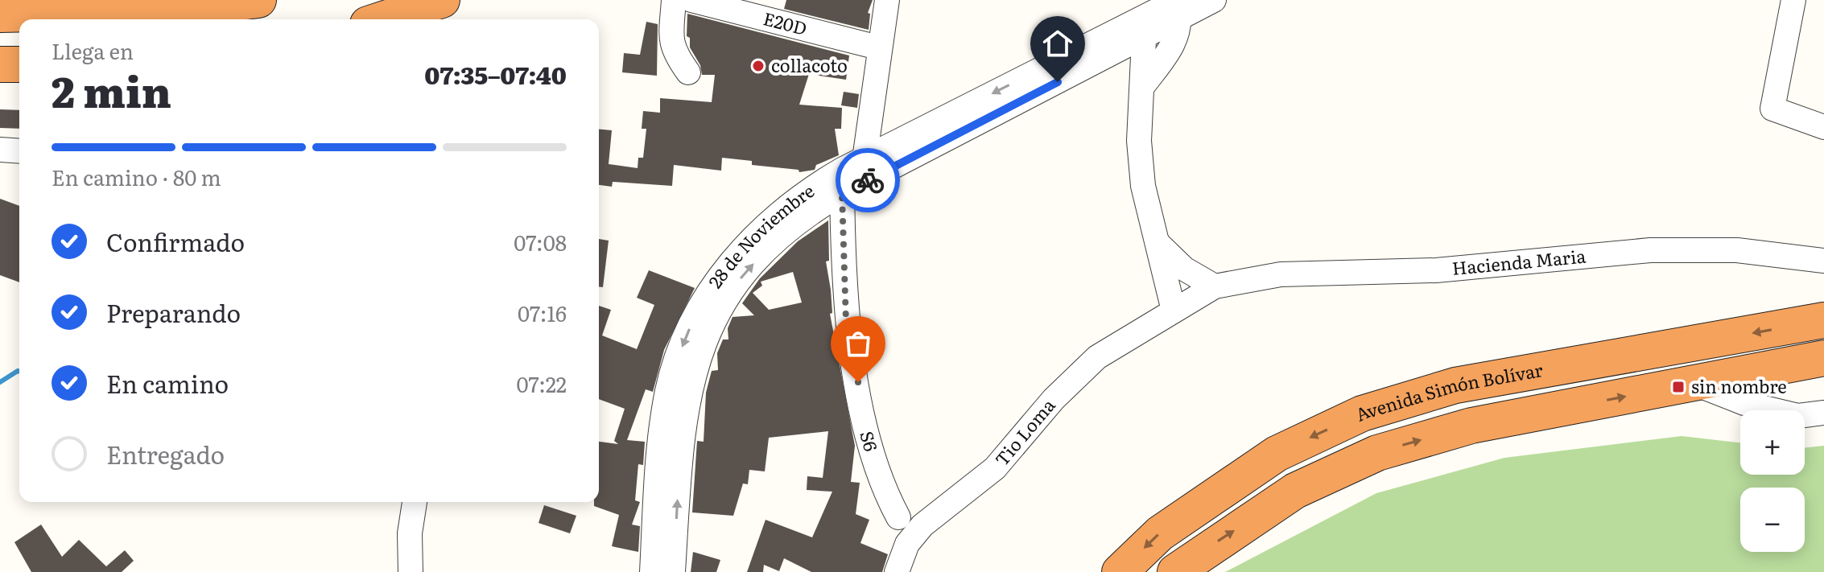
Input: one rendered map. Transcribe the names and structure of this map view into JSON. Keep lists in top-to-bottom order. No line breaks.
{"streets":{"highway":["Avenida Simón Bolívar"],"street":["E20D","28 de Noviembre","Hacienda Maria","Tio Loma","S6"]},"crossings":[["E20D","S6"],["28 de Noviembre","S6"],["Hacienda Maria","Tio Loma"]],"places":{"other":["collacoto"],"transit":["sin nombre"]},"page":{"heading":["2 min","Llega en","07:35–07:40"],"bar":"En camino · 80 m","list":[["Confirmado","07:08"],["Preparando","07:16"],["En camino","07:22"],"Entregado"],"map_buttons":["+","−"]}}
